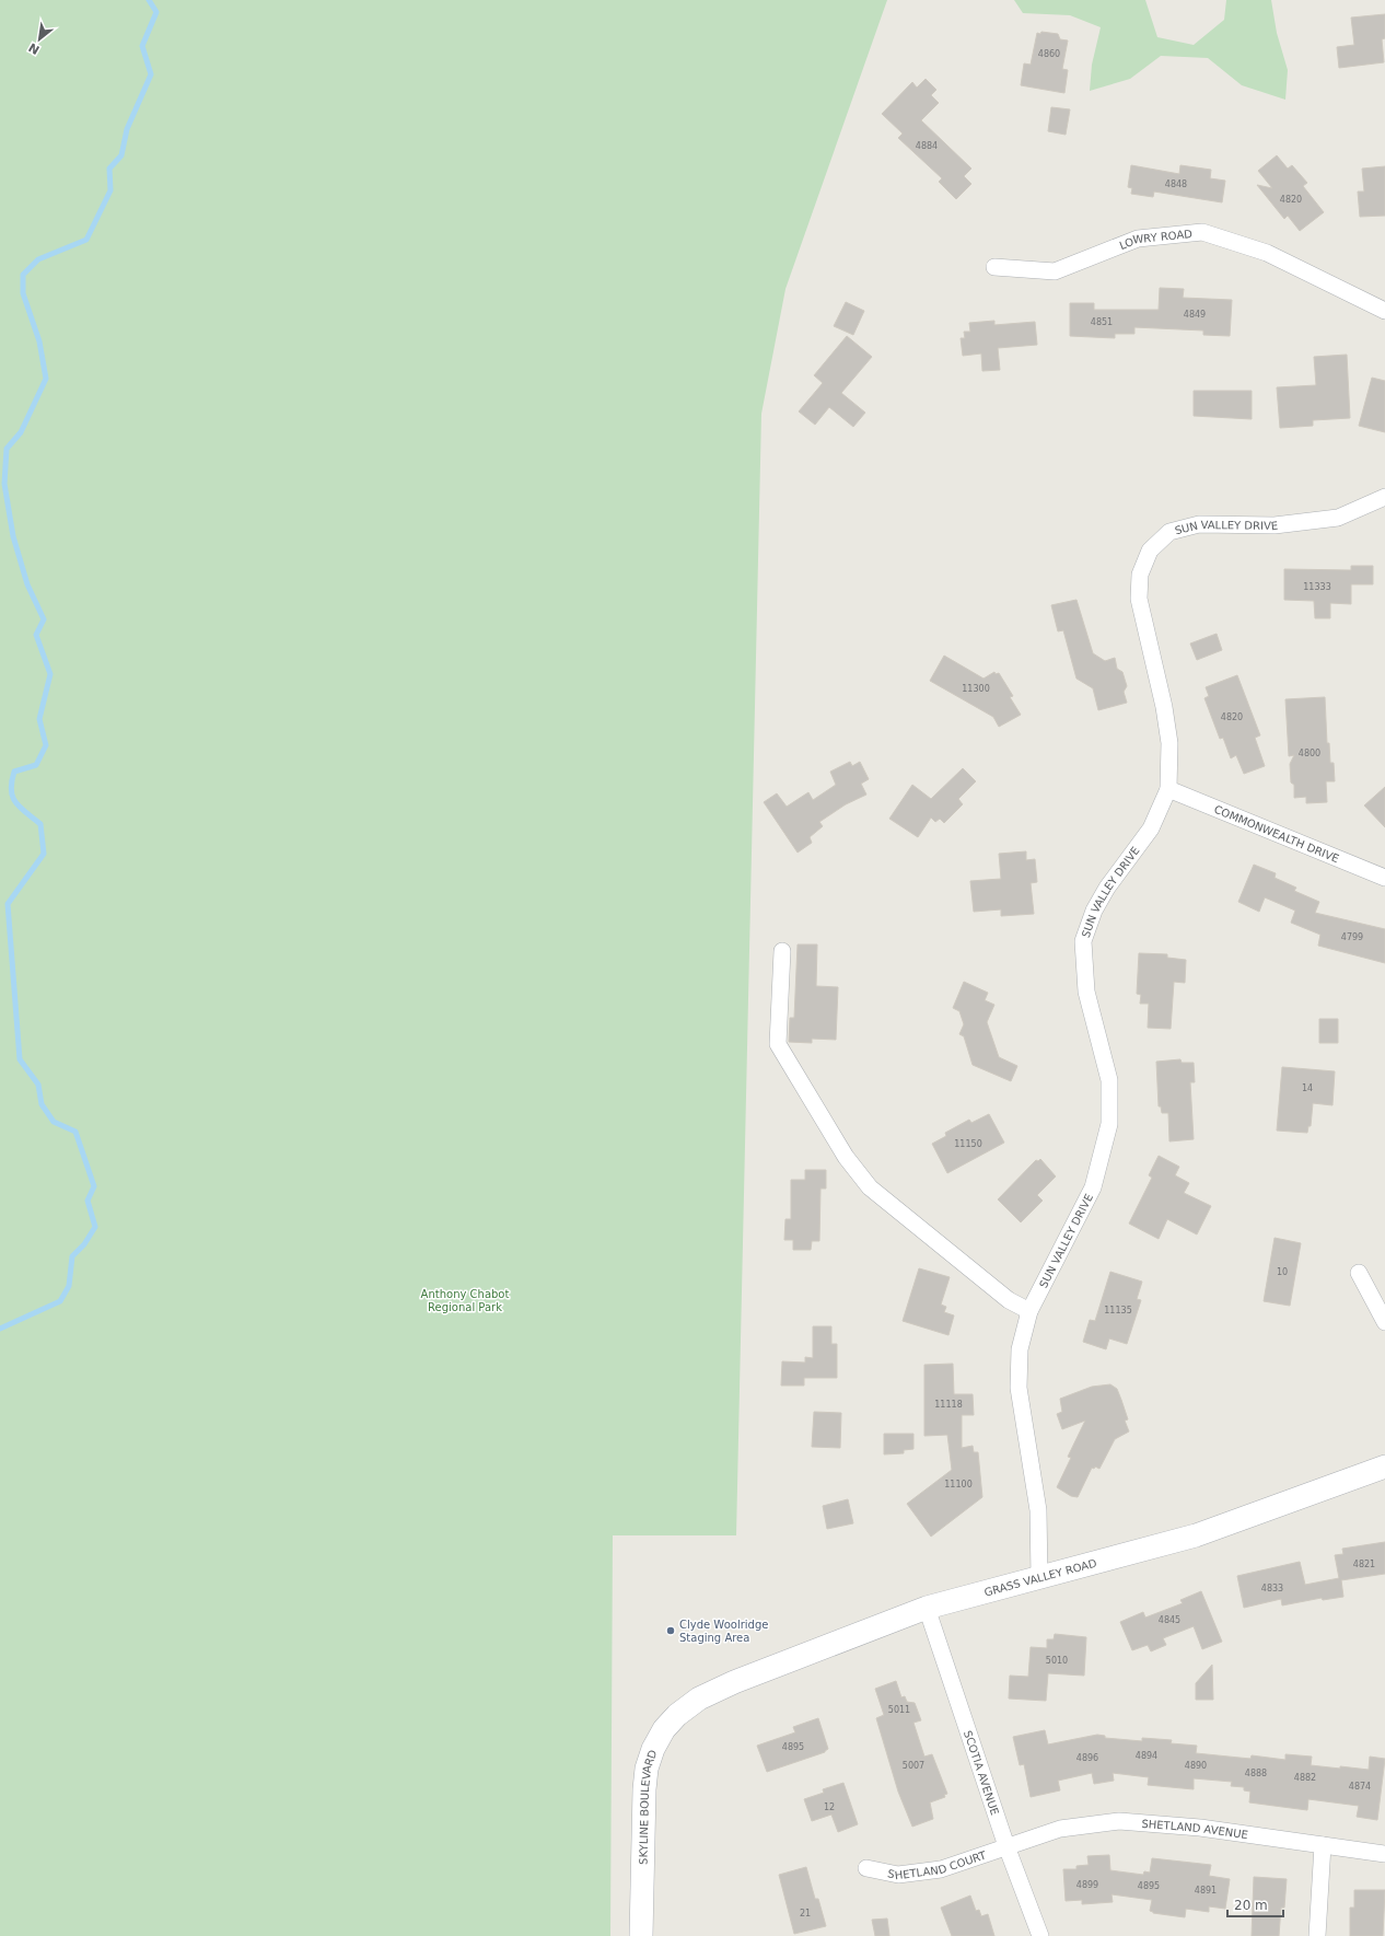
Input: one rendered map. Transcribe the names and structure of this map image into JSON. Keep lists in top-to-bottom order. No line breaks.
{"streets":{"main road":["GRASS VALLEY ROAD","SKYLINE BOULEVARD"],"street":["LOWRY ROAD","SUN VALLEY DRIVE","COMMONWEALTH DRIVE","SCOTIA AVENUE","SHETLAND AVENUE","SHETLAND COURT"]},"crossings":[["SUN VALLEY DRIVE","COMMONWEALTH DRIVE"],["SUN VALLEY DRIVE","GRASS VALLEY ROAD"],["GRASS VALLEY ROAD","SCOTIA AVENUE"],["GRASS VALLEY ROAD","SKYLINE BOULEVARD"],["SCOTIA AVENUE","SHETLAND AVENUE"],["SCOTIA AVENUE","SHETLAND COURT"],["SHETLAND AVENUE","SHETLAND COURT"]],"parks":["Anthony Chabot Regional Park"],"places":["Clyde Woolridge Staging Area"],"house_numbers":["4860","4884","4848","4820","4849","4851","11333","11300","4820","4800","4799","14","11150","10","11135","11118","11100","4821","4833","4845","5010","5011","4895","4894","4896","5007","4890","4888","4882","4874","12","4899","4895","4891","21"],"scale_bar":"20 m","north":"bottom left"}
